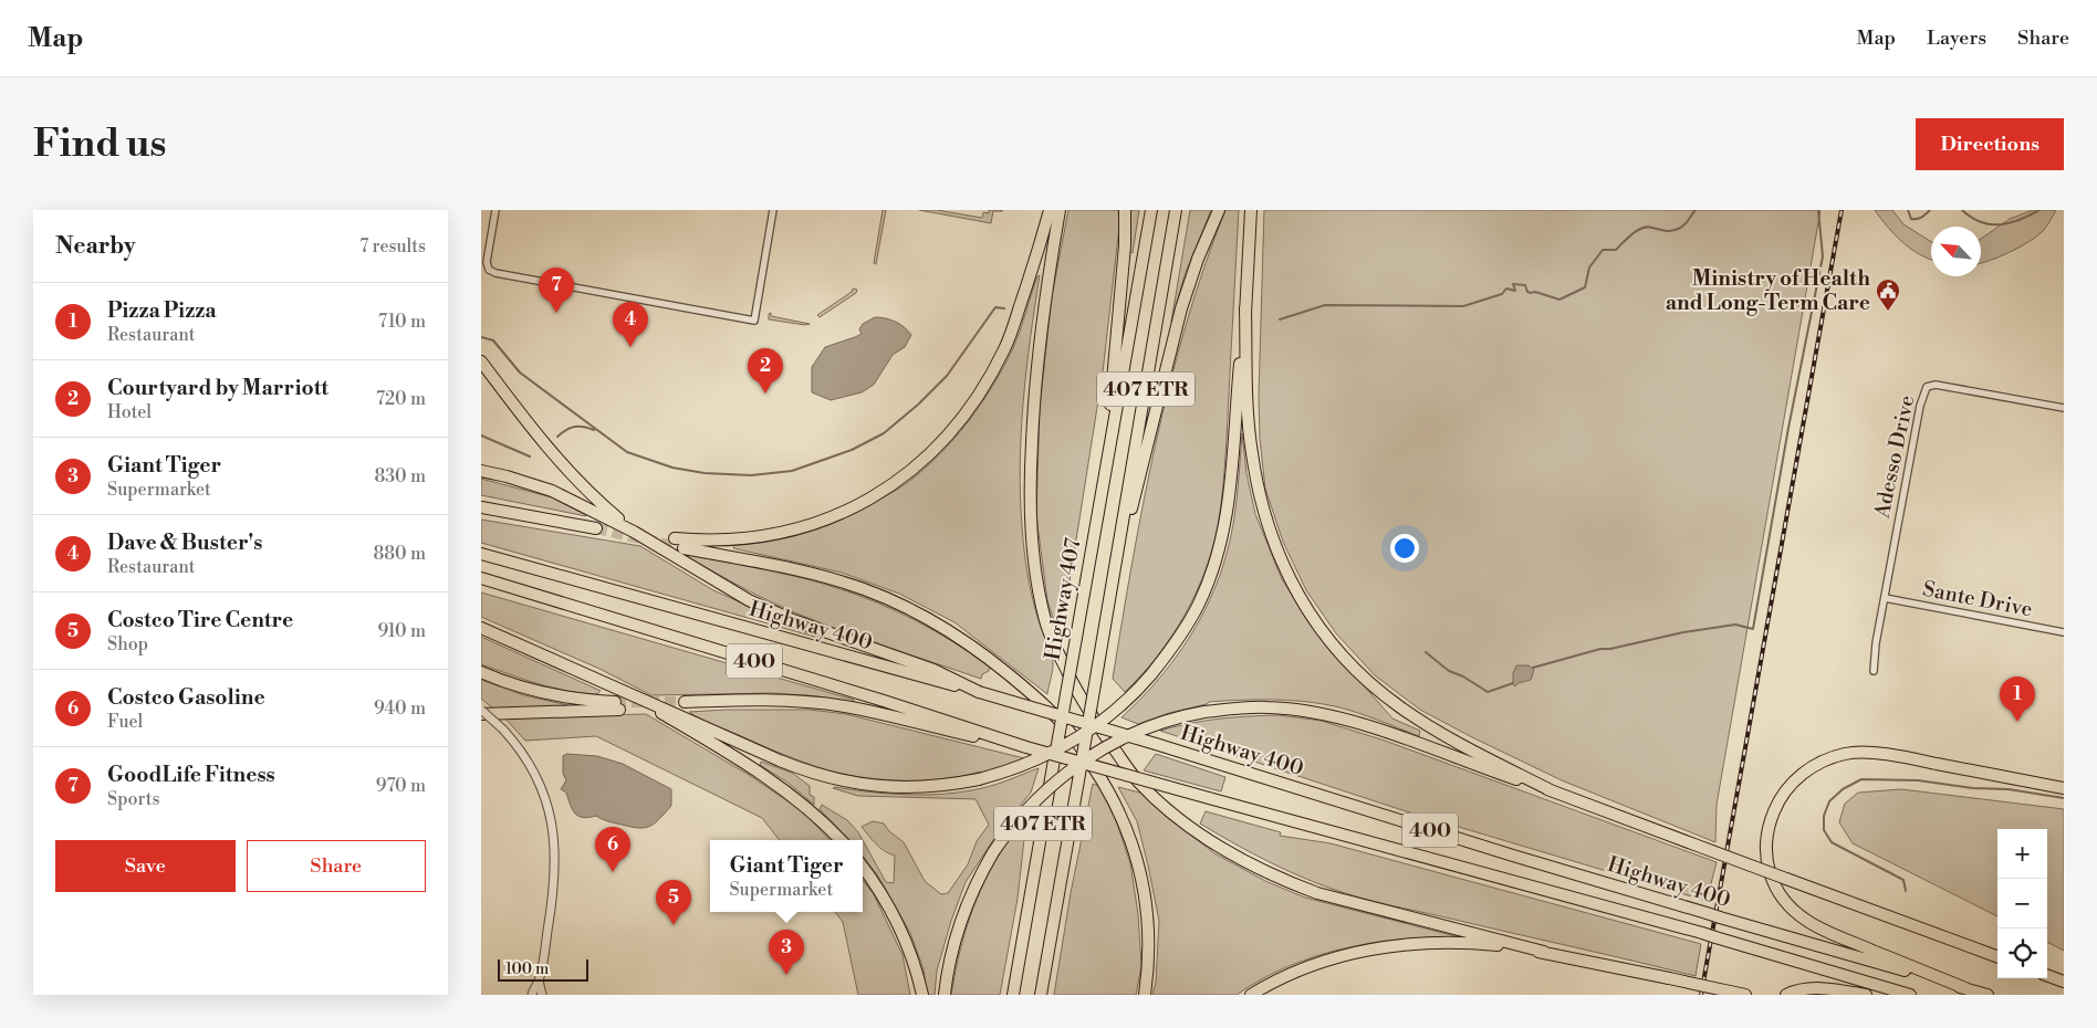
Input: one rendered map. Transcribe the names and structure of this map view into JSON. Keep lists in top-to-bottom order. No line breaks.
{"streets":{"highway":["407 ETR","Highway 407","Highway 400","400"],"street":["Adesso Drive","Sante Drive"]},"crossings":[["Adesso Drive","Sante Drive"]],"places":{"public building":["Ministry of Health and Long-Term Care"]},"scale_bar":"100 m","north":"top left","page":{"header":"Map","nav":["Map","Layers","Share"],"buttons":["Directions",["Save","Share"]],"title":"Find us","heading":["Nearby","7 results"],"pins":["7","4","2","1","6","5","3"],"list":[{"mark":"1","name":"Pizza Pizza","note":"Restaurant","value":"710 m"},{"mark":"2","name":"Courtyard by Marriott","note":"Hotel","value":"720 m"},{"mark":"3","name":"Giant Tiger","note":"Supermarket","value":"830 m"},{"mark":"4","name":"Dave & Buster's","note":"Restaurant","value":"880 m"},{"mark":"5","name":"Costco Tire Centre","note":"Shop","value":"910 m"},{"mark":"6","name":"Costco Gasoline","note":"Fuel","value":"940 m"},{"mark":"7","name":"GoodLife Fitness","note":"Sports","value":"970 m"}],"map_buttons":["+","−"],"popup":["Giant Tiger","Supermarket"],"scale":"100 m"}}
